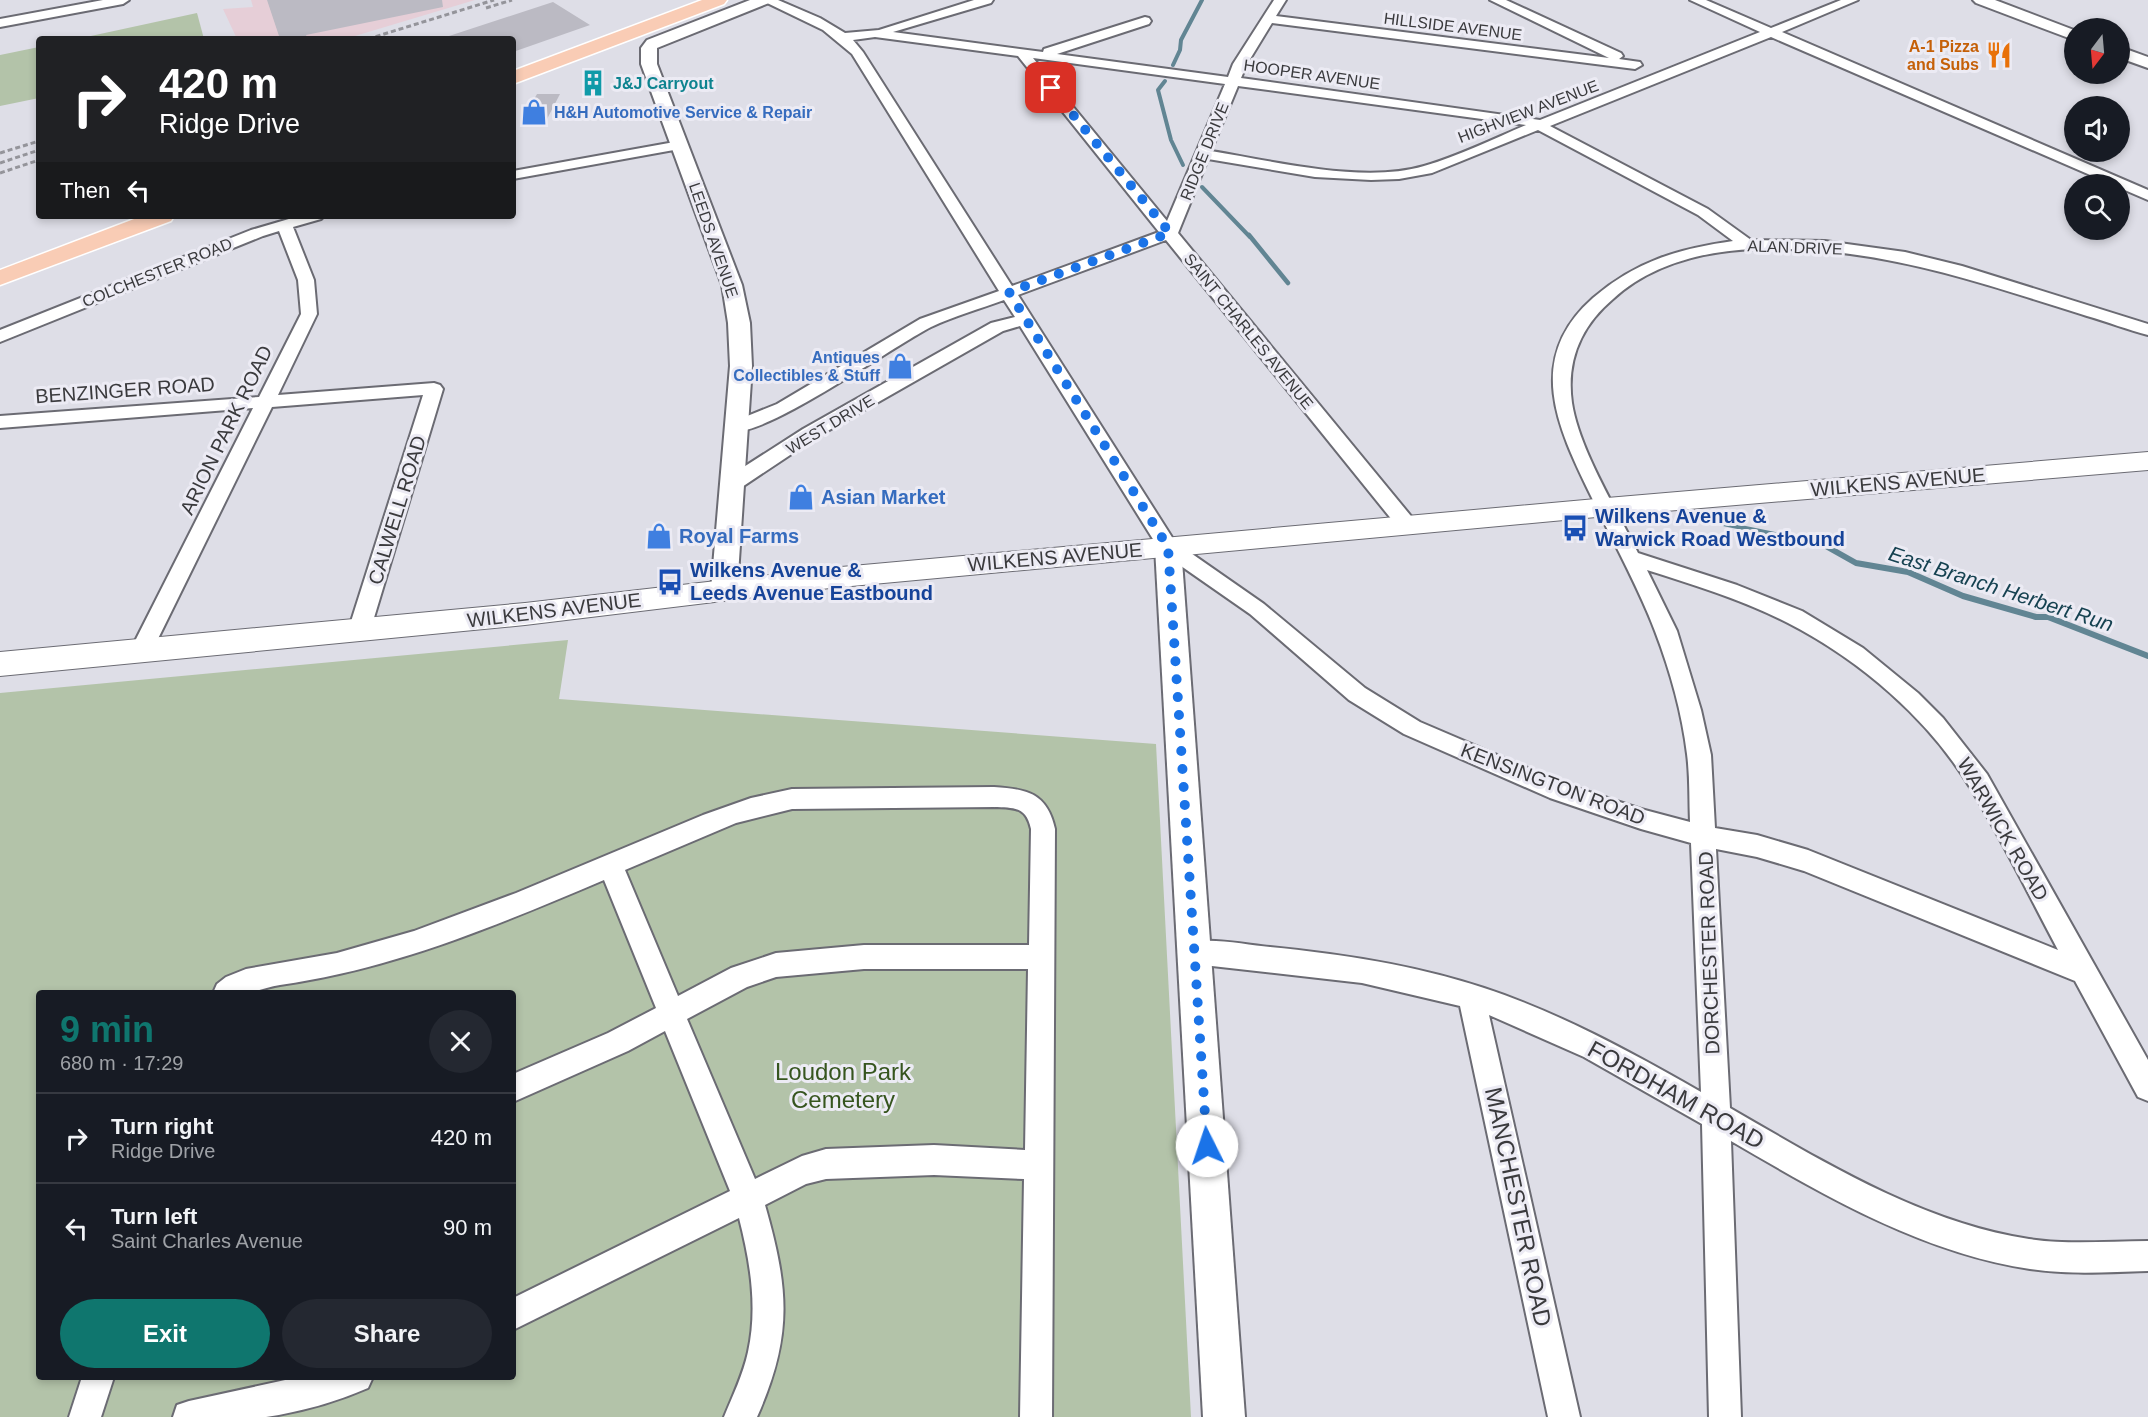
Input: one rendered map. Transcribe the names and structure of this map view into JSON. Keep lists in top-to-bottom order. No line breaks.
{"streets":{"main road":["WILKENS AVENUE"],"street":["HILLSIDE AVENUE","HOOPER AVENUE","HIGHVIEW AVENUE","RIDGE DRIVE","LEEDS AVENUE","ALAN DRIVE","COLCHESTER ROAD","SAINT CHARLES AVENUE","BENZINGER ROAD","WEST DRIVE","ARION PARK ROAD","CALWELL ROAD","KENSINGTON ROAD","WARWICK ROAD","DORCHESTER ROAD","FORDHAM ROAD","MANCHESTER ROAD"]},"crossings":[["HILLSIDE AVENUE","RIDGE DRIVE"],["HOOPER AVENUE","HIGHVIEW AVENUE"],["HOOPER AVENUE","RIDGE DRIVE"],["HOOPER AVENUE","ALAN DRIVE"],["HOOPER AVENUE","SAINT CHARLES AVENUE"],["HIGHVIEW AVENUE","RIDGE DRIVE"],["RIDGE DRIVE","SAINT CHARLES AVENUE"],["LEEDS AVENUE","WEST DRIVE"],["LEEDS AVENUE","WILKENS AVENUE"],["ALAN DRIVE","WILKENS AVENUE"],["ALAN DRIVE","DORCHESTER ROAD"],["COLCHESTER ROAD","ARION PARK ROAD"],["SAINT CHARLES AVENUE","WILKENS AVENUE"],["BENZINGER ROAD","ARION PARK ROAD"],["BENZINGER ROAD","CALWELL ROAD"],["ARION PARK ROAD","WILKENS AVENUE"],["WILKENS AVENUE","CALWELL ROAD"],["WILKENS AVENUE","KENSINGTON ROAD"],["WILKENS AVENUE","DORCHESTER ROAD"],["KENSINGTON ROAD","WARWICK ROAD"],["KENSINGTON ROAD","DORCHESTER ROAD"],["WARWICK ROAD","DORCHESTER ROAD"],["DORCHESTER ROAD","FORDHAM ROAD"],["FORDHAM ROAD","MANCHESTER ROAD"]],"water":["East Branch Herbert Run"],"parks":["Loudon Park Cemetery"],"places":{"restaurant":["A-1 Pizza and Subs"],"building":["J&J Carryout"],"shop":["H&H Automotive Service & Repair","Antiques Collectibles & Stuff","Asian Market","Royal Farms"],"bus stop":["Wilkens Avenue & Warwick Road Westbound","Wilkens Avenue & Leeds Avenue Eastbound"]},"north":"bottom","page":{"turn":["420 m","Ridge Drive"],"then":"Then","heading":["9 min","680 m · 17:29"],"list":[{"name":"Turn right","note":"Ridge Drive","value":"420 m"},{"name":"Turn left","note":"Saint Charles Avenue","value":"90 m"}],"buttons":["Exit","Share"]}}
